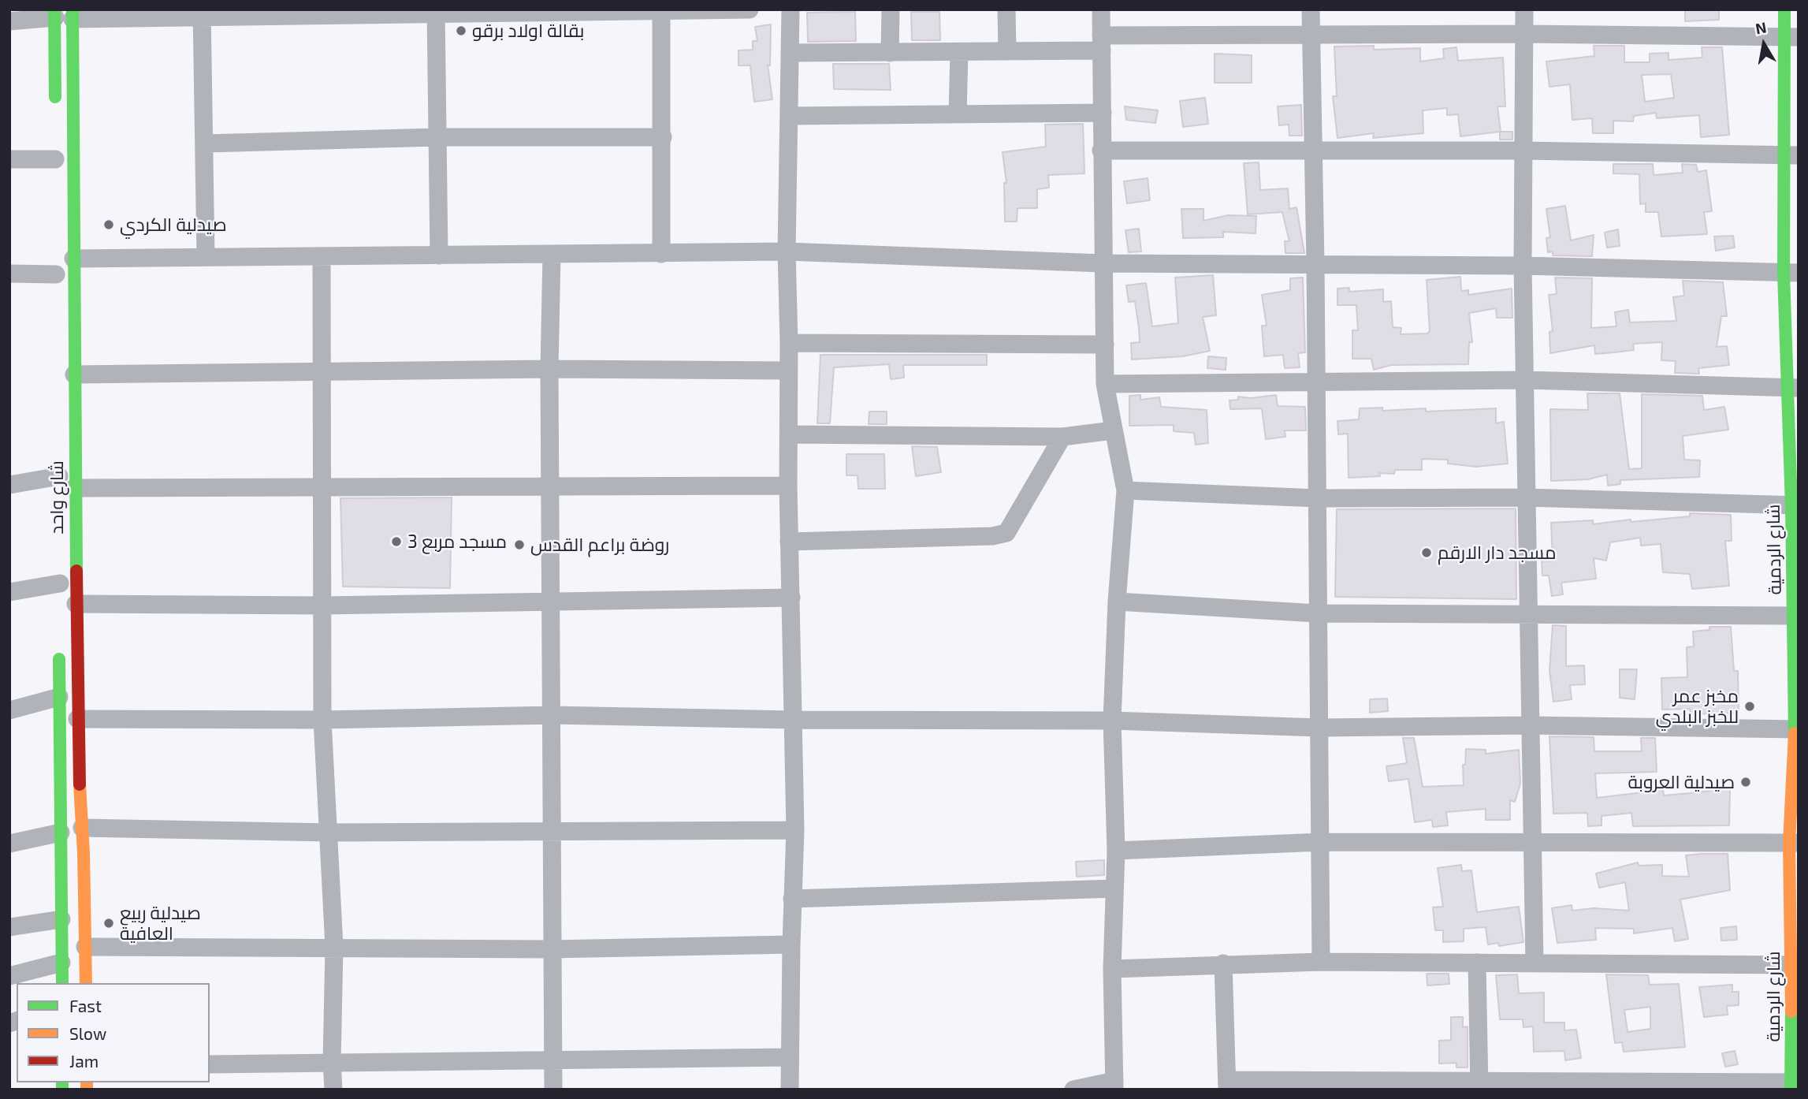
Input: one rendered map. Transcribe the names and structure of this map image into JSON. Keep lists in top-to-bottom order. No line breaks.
{"streets":{"street":["شارع واحد","شارع الردمية"]},"places":["بقالة اولاد برقو","صيدلية الكردي","مسجد مربع 3","روضة براعم القدس","مسجد دار الارقم","مخبز عمر للخبز البلدي","صيدلية العروبة","صيدلية ربيع العافية"],"legend":["Fast","Slow","Jam"],"north":"top"}
